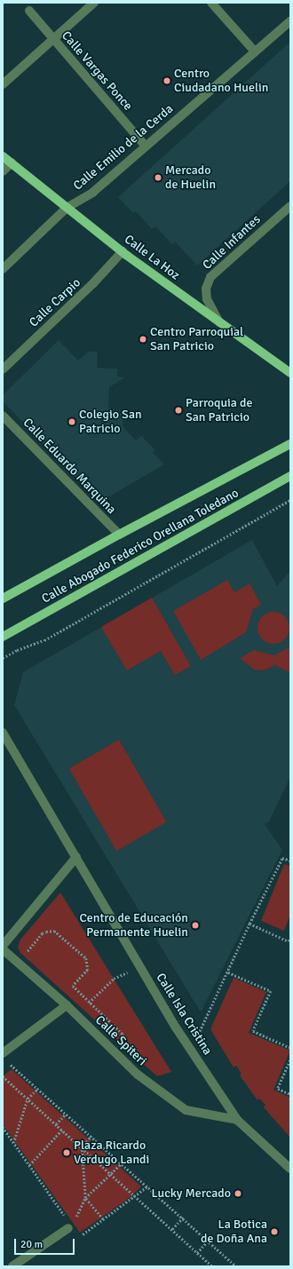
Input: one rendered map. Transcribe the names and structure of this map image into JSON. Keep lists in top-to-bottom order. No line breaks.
{"streets":{"main road":["Calle La Hoz","Calle Abogado Federico Orellana Toledano"],"street":["Calle Vargas Ponce","Calle Emilio de la Cerda","Calle Infantes","Calle Carpio","Calle Eduardo Marquina","Calle Isla Cristina","Calle Spiteri"]},"crossings":[["Calle Vargas Ponce","Calle Emilio de la Cerda"],["Calle Emilio de la Cerda","Calle La Hoz"],["Calle Infantes","Calle La Hoz"],["Calle La Hoz","Calle Carpio"],["Calle Eduardo Marquina","Calle Abogado Federico Orellana Toledano"],["Calle Isla Cristina","Calle Spiteri"]],"places":["Centro Ciudadano Huelin","Mercado de Huelin","Centro Parroquial San Patricio","Parroquia de San Patricio","Colegio San Patricio","Centro de Educación Permanente Huelin","Plaza Ricardo Verdugo Landi","Lucky Mercado","La Botica de Doña Ana"],"scale_bar":"20 m"}
